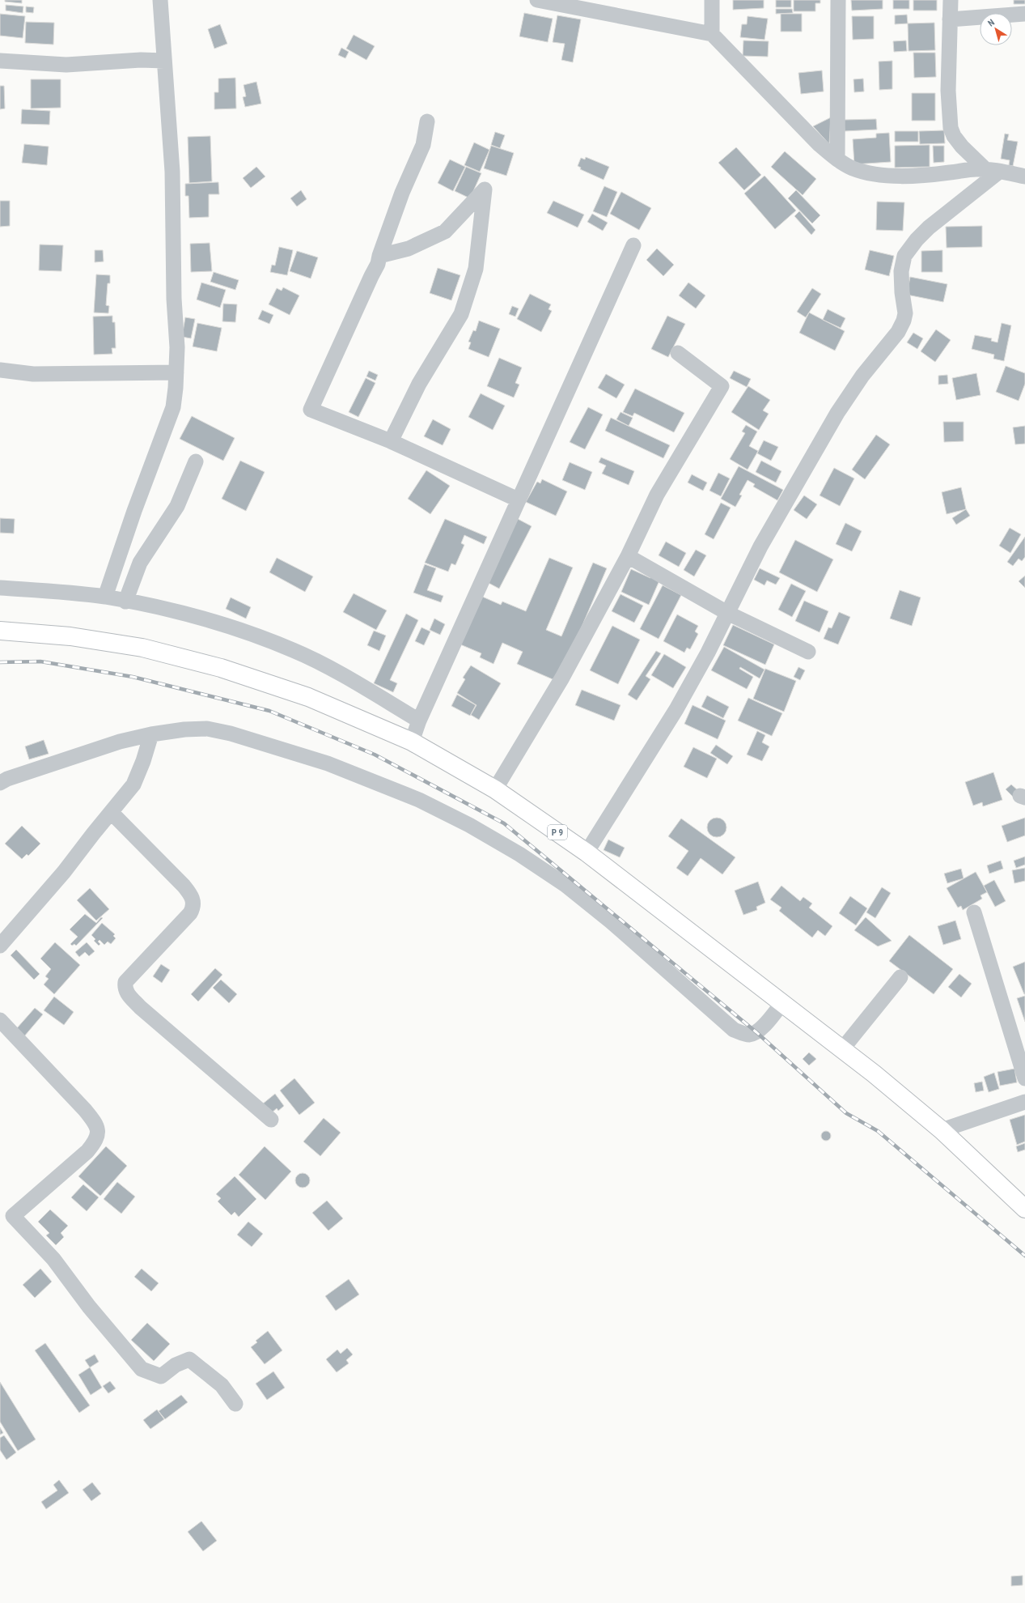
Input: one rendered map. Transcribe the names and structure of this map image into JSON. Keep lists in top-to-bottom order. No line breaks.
{"streets":{"main road":["P 9"]},"north":"top left"}
